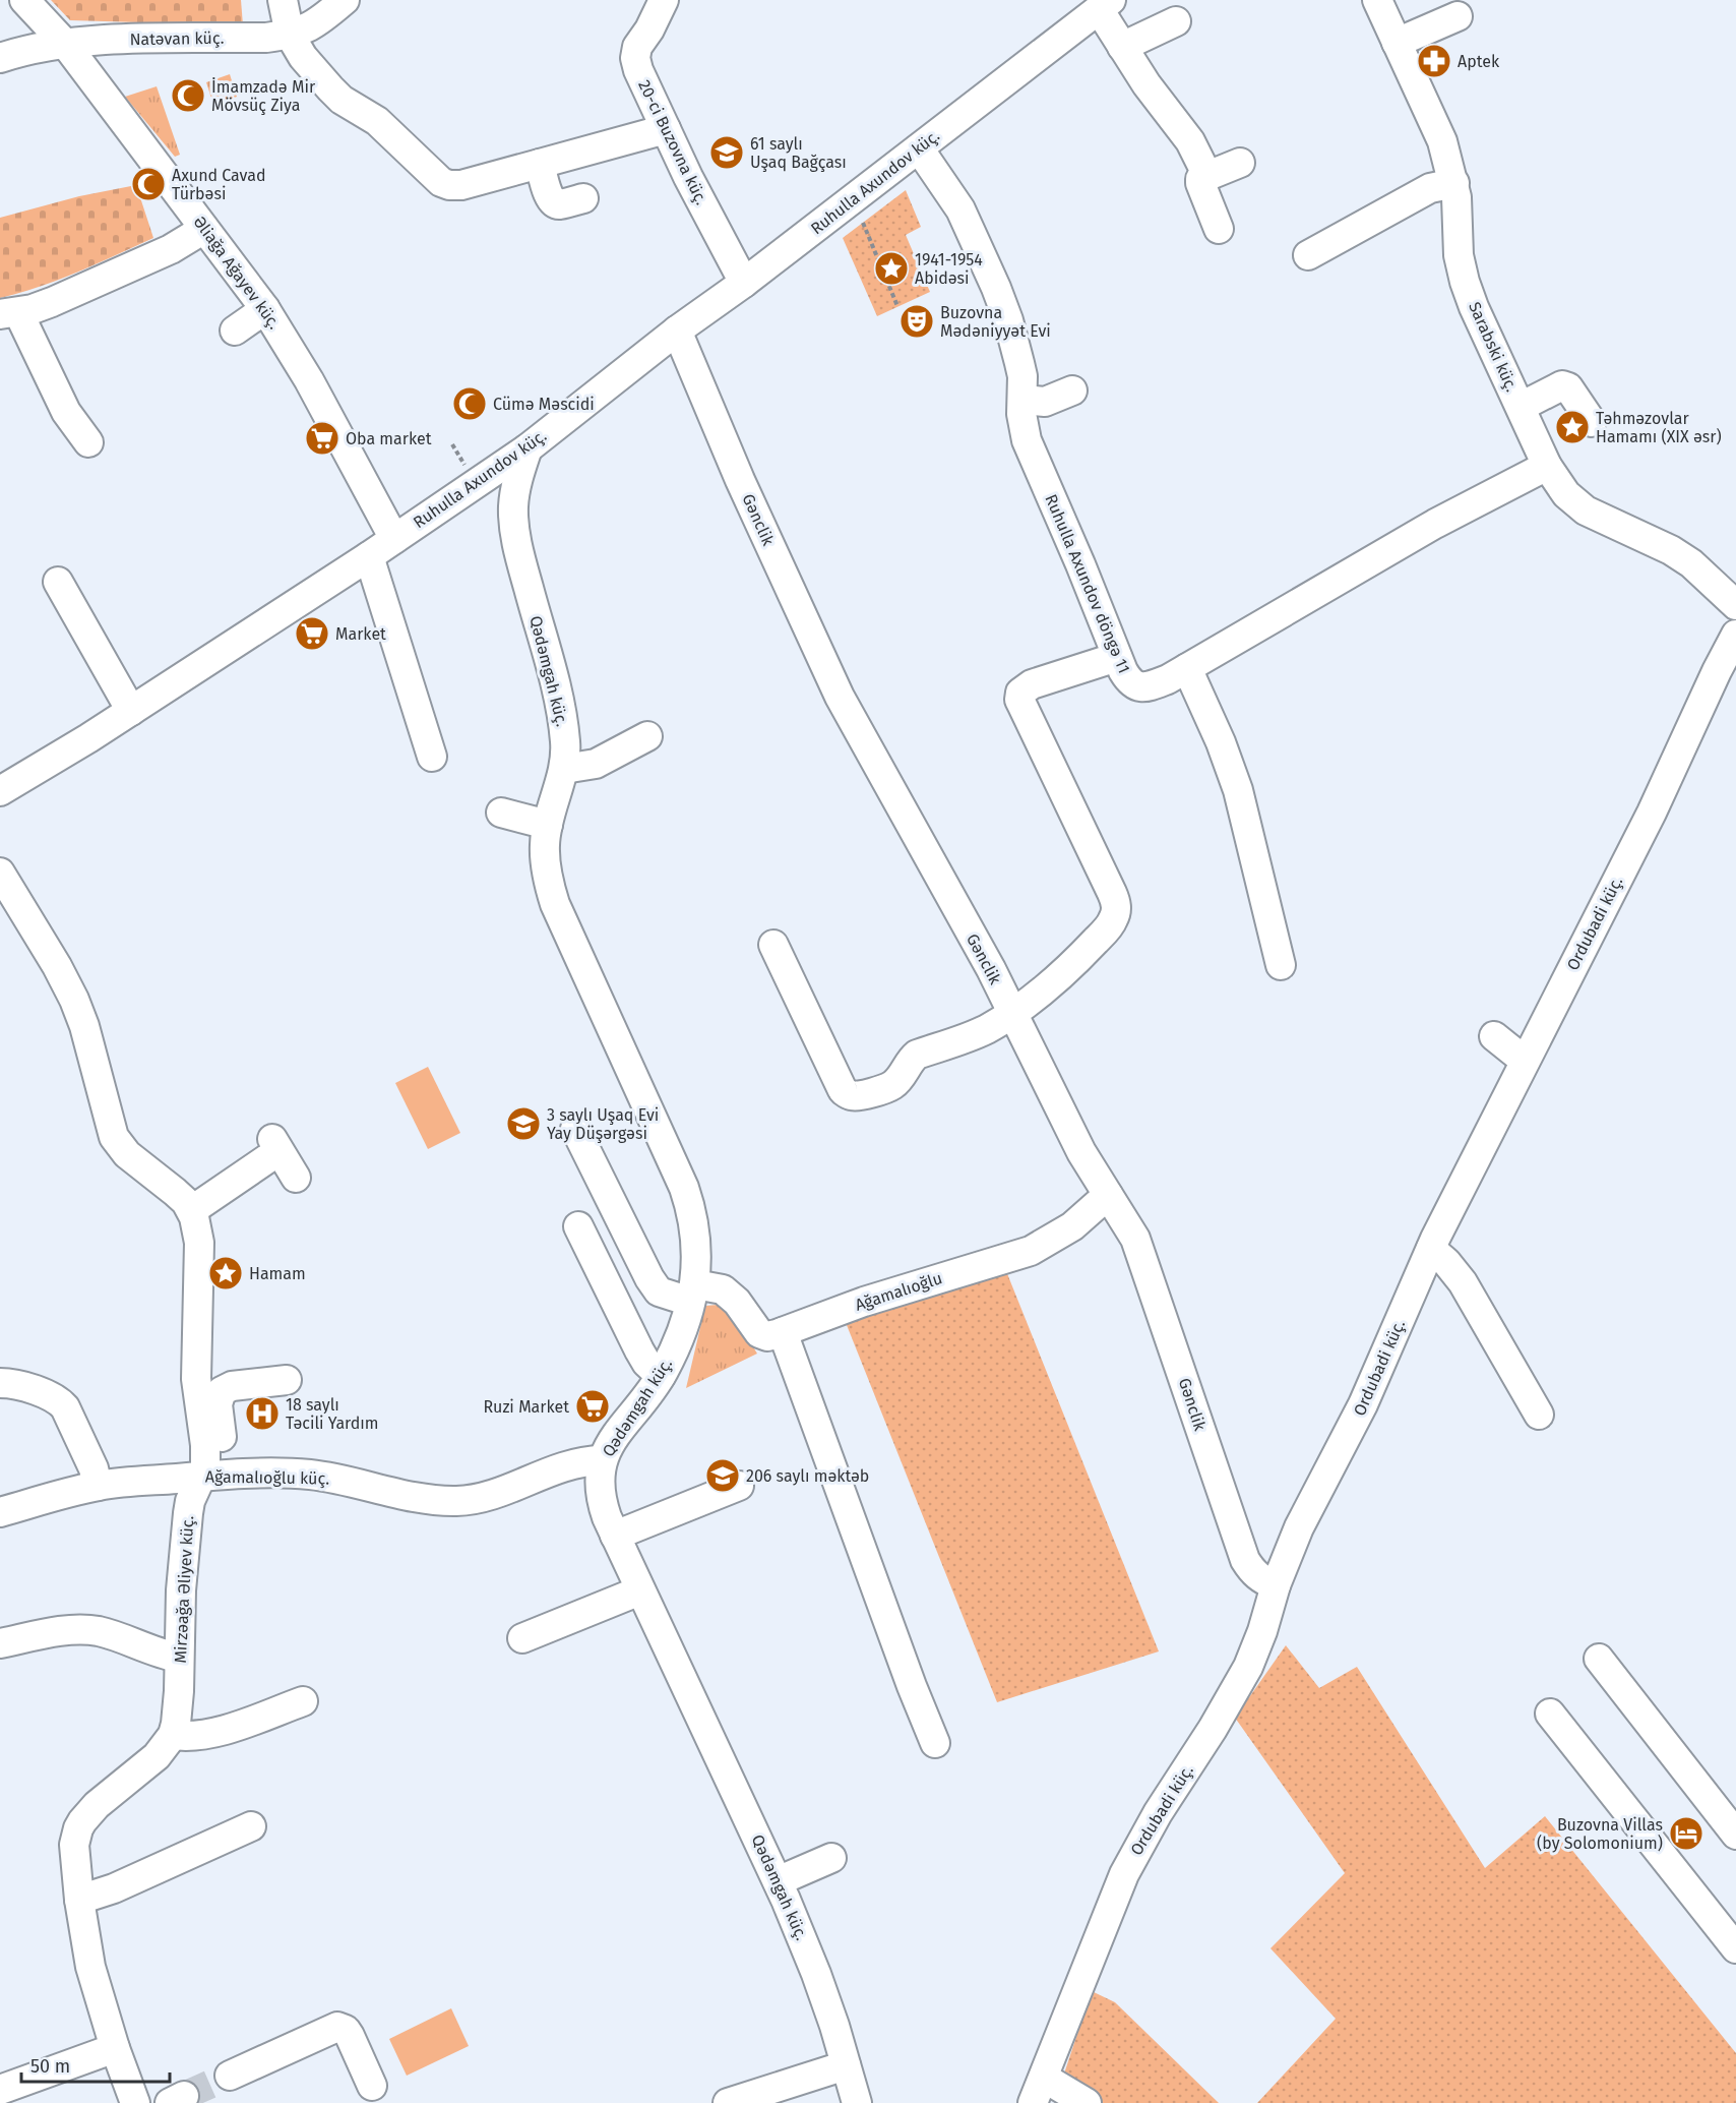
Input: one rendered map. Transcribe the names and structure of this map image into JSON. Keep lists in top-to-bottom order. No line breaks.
{"streets":{"street":["Natəvan küç.","20-ci Buzovna küç.","Ruhulla Axundov küç.","Əliağa Ağayev küç.","Sarabski küç.","Gənclik","Ruhulla Axundov döngə 11","Qədəmgah küç.","Ordubadi küç.","Ağamalıoğlu","Ağamalıoğlu küç.","Mirzəağa Əliyev küç."]},"crossings":[["Natəvan küç.","Əliağa Ağayev küç."],["20-ci Buzovna küç.","Ruhulla Axundov küç."],["Ruhulla Axundov küç.","Əliağa Ağayev küç."],["Ruhulla Axundov küç.","Gənclik"],["Ruhulla Axundov küç.","Ruhulla Axundov döngə 11"],["Ruhulla Axundov küç.","Qədəmgah küç."],["Sarabski küç.","Ruhulla Axundov döngə 11"],["Gənclik","Ordubadi küç."],["Gənclik","Ağamalıoğlu"],["Qədəmgah küç.","Ağamalıoğlu küç."],["Ağamalıoğlu küç.","Mirzəağa Əliyev küç."]],"places":{"pharmacy":["Aptek"],"mosque":["İmamzadə Mir Mövsüç Ziya","Axund Cavad Türbəsi","Cümə Məscidi"],"school or university":["61 saylı Uşaq Bağçası","3 saylı Uşaq Evi Yay Düşərgəsi","206 saylı məktəb"],"place":["1941-1954 Abidəsi","Təhməzovlar Hamamı (XIX əsr)","Hamam"],"theatre":["Buzovna Mədəniyyət Evi"],"supermarket":["Oba market","Market","Ruzi Market"],"hospital":["18 saylı Təcili Yardım"],"hotel":["Buzovna Villas (by Solomonium)"]},"scale_bar":"50 m"}
